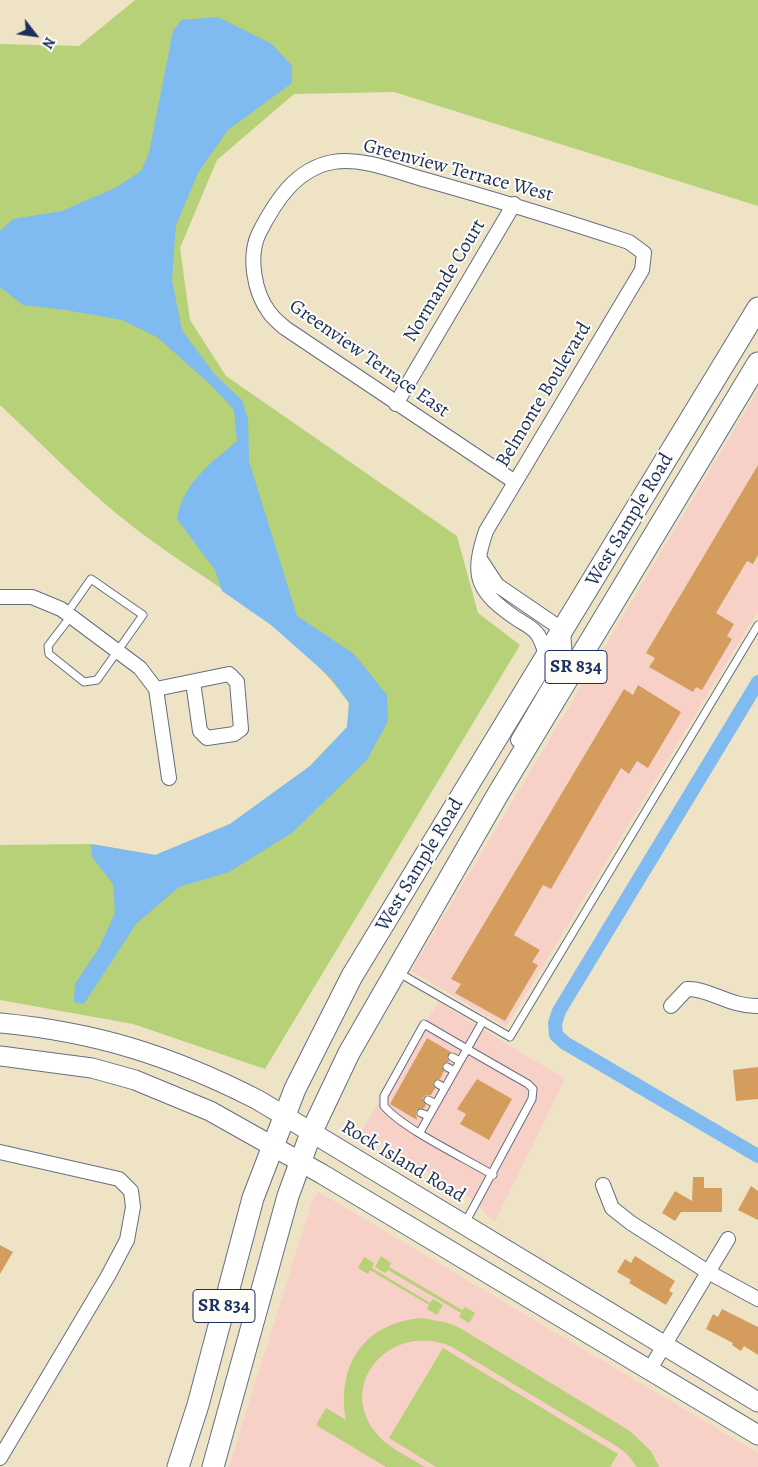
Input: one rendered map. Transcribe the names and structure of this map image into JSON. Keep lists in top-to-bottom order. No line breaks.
{"streets":{"main road":["West Sample Road","SR 834","Rock Island Road"],"street":["Greenview Terrace West","Normande Court","Greenview Terrace East","Belmonte Boulevard"]},"crossings":[["Greenview Terrace West","Normande Court"],["Greenview Terrace West","Greenview Terrace East"],["Greenview Terrace West","Belmonte Boulevard"],["Normande Court","Greenview Terrace East"],["Greenview Terrace East","Belmonte Boulevard"],["Belmonte Boulevard","West Sample Road"],["West Sample Road","Rock Island Road"]],"north":"bottom right"}
